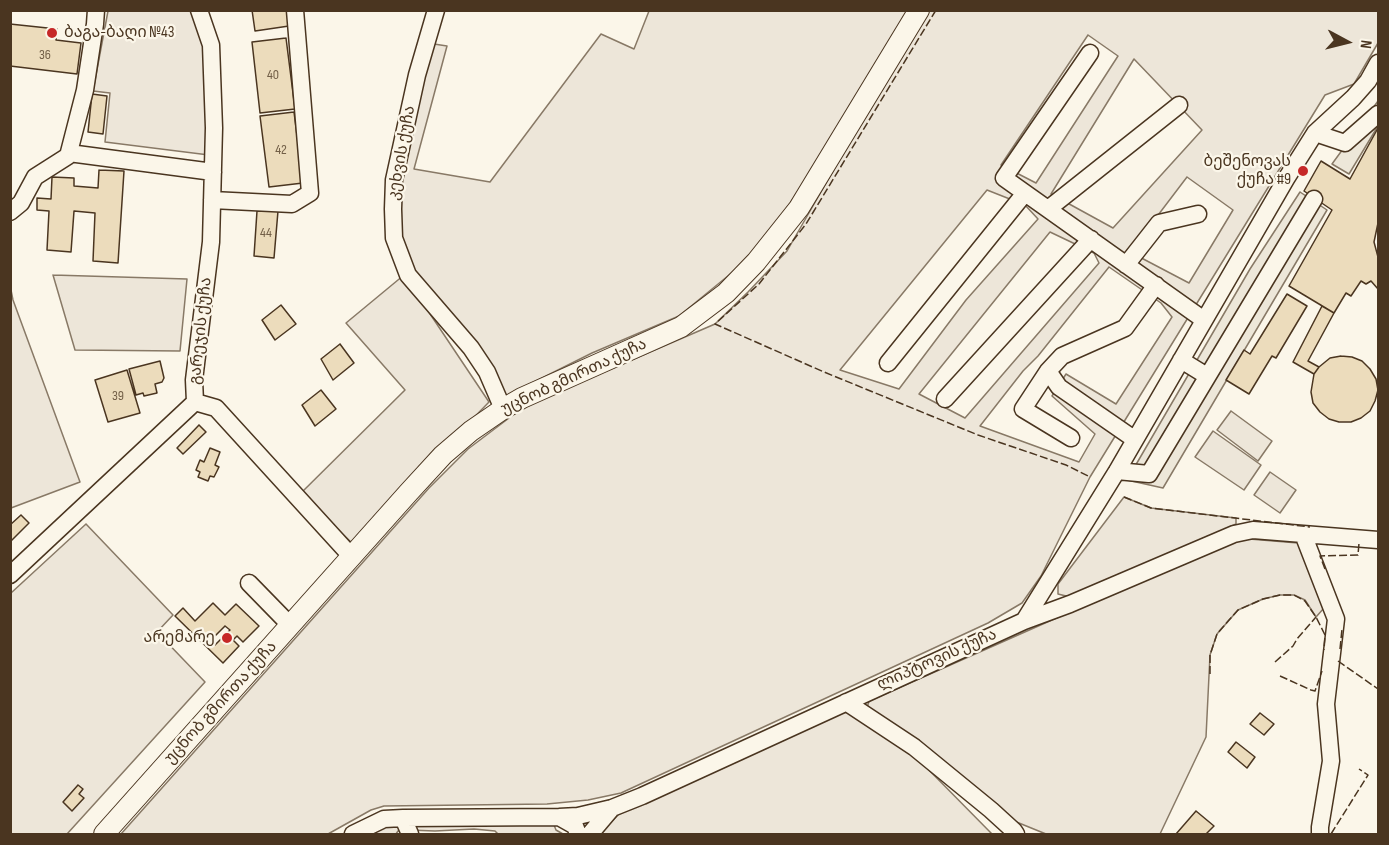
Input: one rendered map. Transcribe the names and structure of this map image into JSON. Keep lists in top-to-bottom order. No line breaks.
{"streets":{"main road":["უცნობ გმირთა ქუჩა"],"street":["კეხვის ქუჩა","გარეჯის ქუჩა","ლიპტოვის ქუჩა"]},"crossings":[["კეხვის ქუჩა","უცნობ გმირთა ქუჩა"]],"places":["ბაგა-ბაღი №43","ბეშენოვას ქუჩა #9","არემარე"],"house_numbers":["36","40","42","44","39"],"north":"right"}
